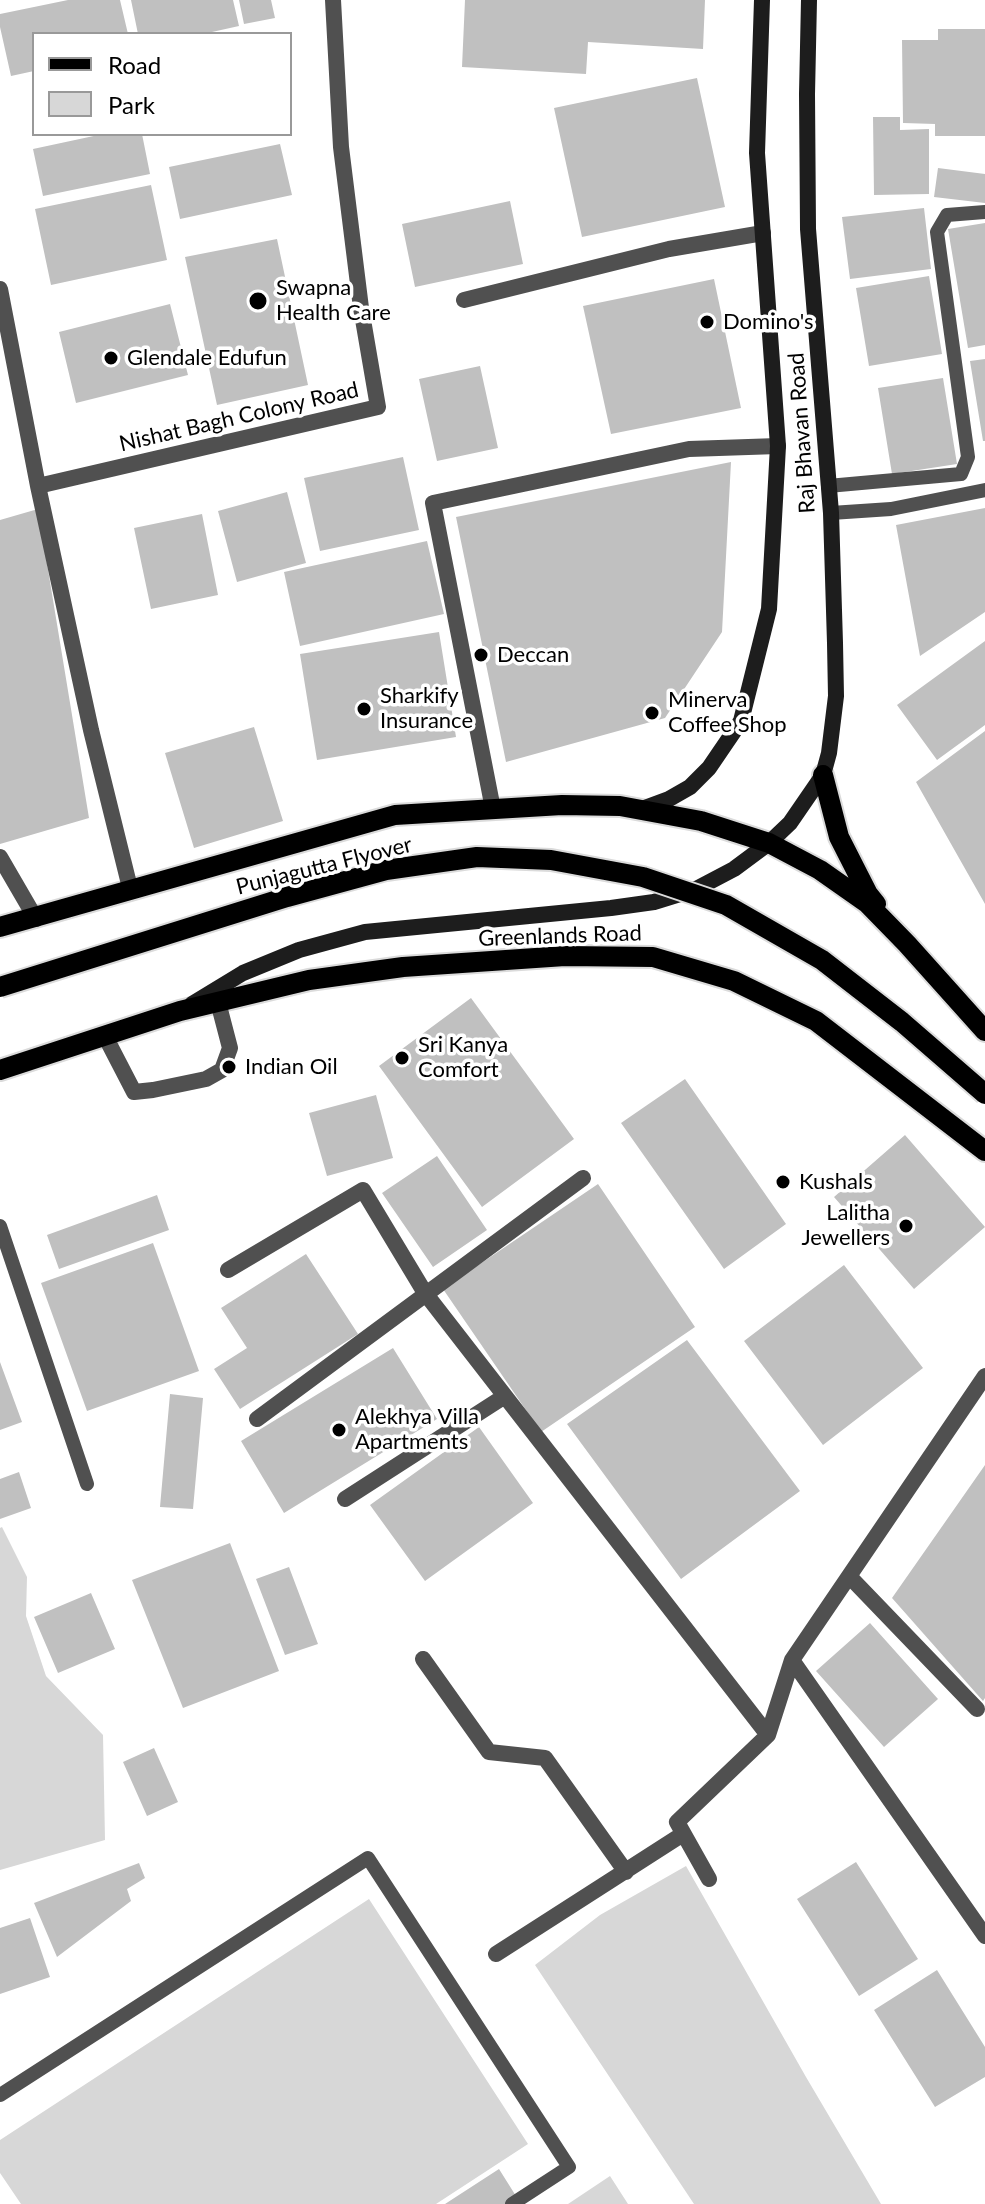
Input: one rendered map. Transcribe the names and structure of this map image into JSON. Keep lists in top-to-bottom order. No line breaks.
{"streets":{"main road":["Raj Bhavan Road","Punjagutta Flyover","Greenlands Road"],"street":["Nishat Bagh Colony Road"]},"crossings":[["Raj Bhavan Road","Greenlands Road"]],"places":["Swapna Health Care","Domino's","Glendale Edufun","Deccan","Sharkify Insurance","Minerva Coffee Shop","Sri Kanya Comfort","Indian Oil","Kushals","Lalitha Jewellers","Alekhya Villa Apartments"],"legend":["Road","Park"]}
